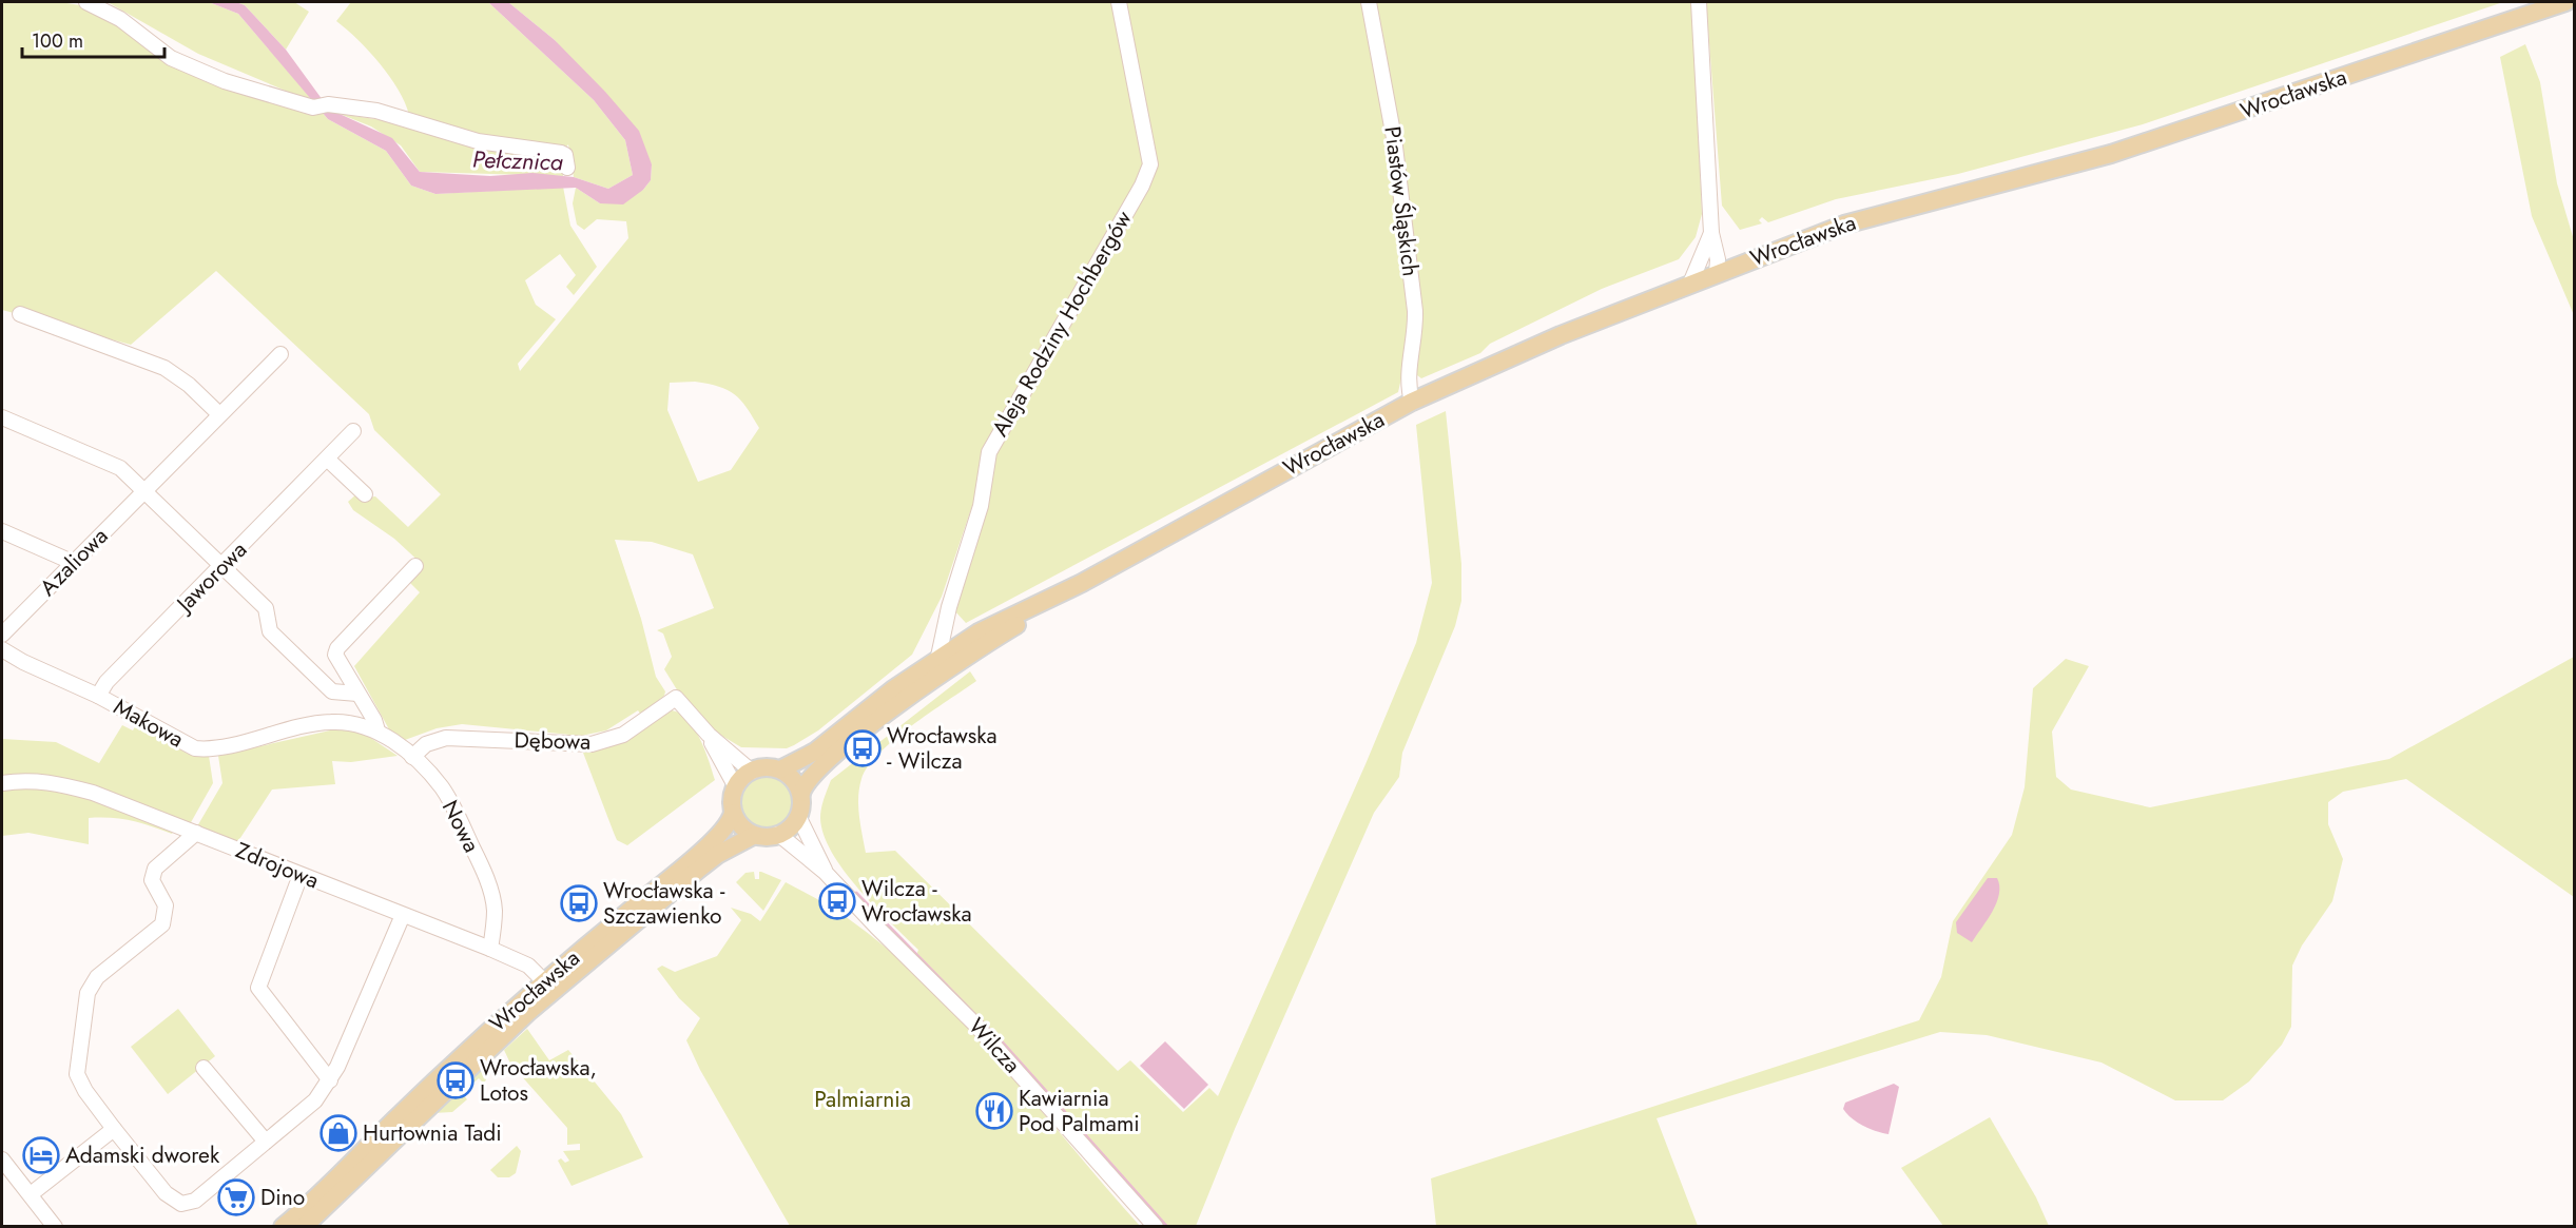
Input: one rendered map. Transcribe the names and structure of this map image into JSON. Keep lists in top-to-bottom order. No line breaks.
{"streets":{"main road":["Wrocławska"],"street":["Piastów Śląskich","Aleja Rodziny Hochbergów","Azaliowa","Jaworowa","Makowa","Dębowa","Nowa","Zdrojowa","Wilcza"]},"crossings":[["Wrocławska","Piastów Śląskich"],["Wrocławska","Aleja Rodziny Hochbergów"],["Wrocławska","Dębowa"],["Wrocławska","Zdrojowa"],["Wrocławska","Wilcza"],["Jaworowa","Makowa"],["Makowa","Nowa"],["Dębowa","Nowa"],["Dębowa","Wilcza"],["Nowa","Zdrojowa"]],"water":["Pełcznica"],"parks":["Palmiarnia"],"places":{"bus stop":["Wrocławska - Wilcza","Wilcza - Wrocławska","Wrocławska - Szczawienko","Wrocławska, Lotos"],"restaurant":["Kawiarnia Pod Palmami"],"shop":["Hurtownia Tadi"],"hotel":["Adamski dworek"],"supermarket":["Dino"]},"scale_bar":"100 m"}
